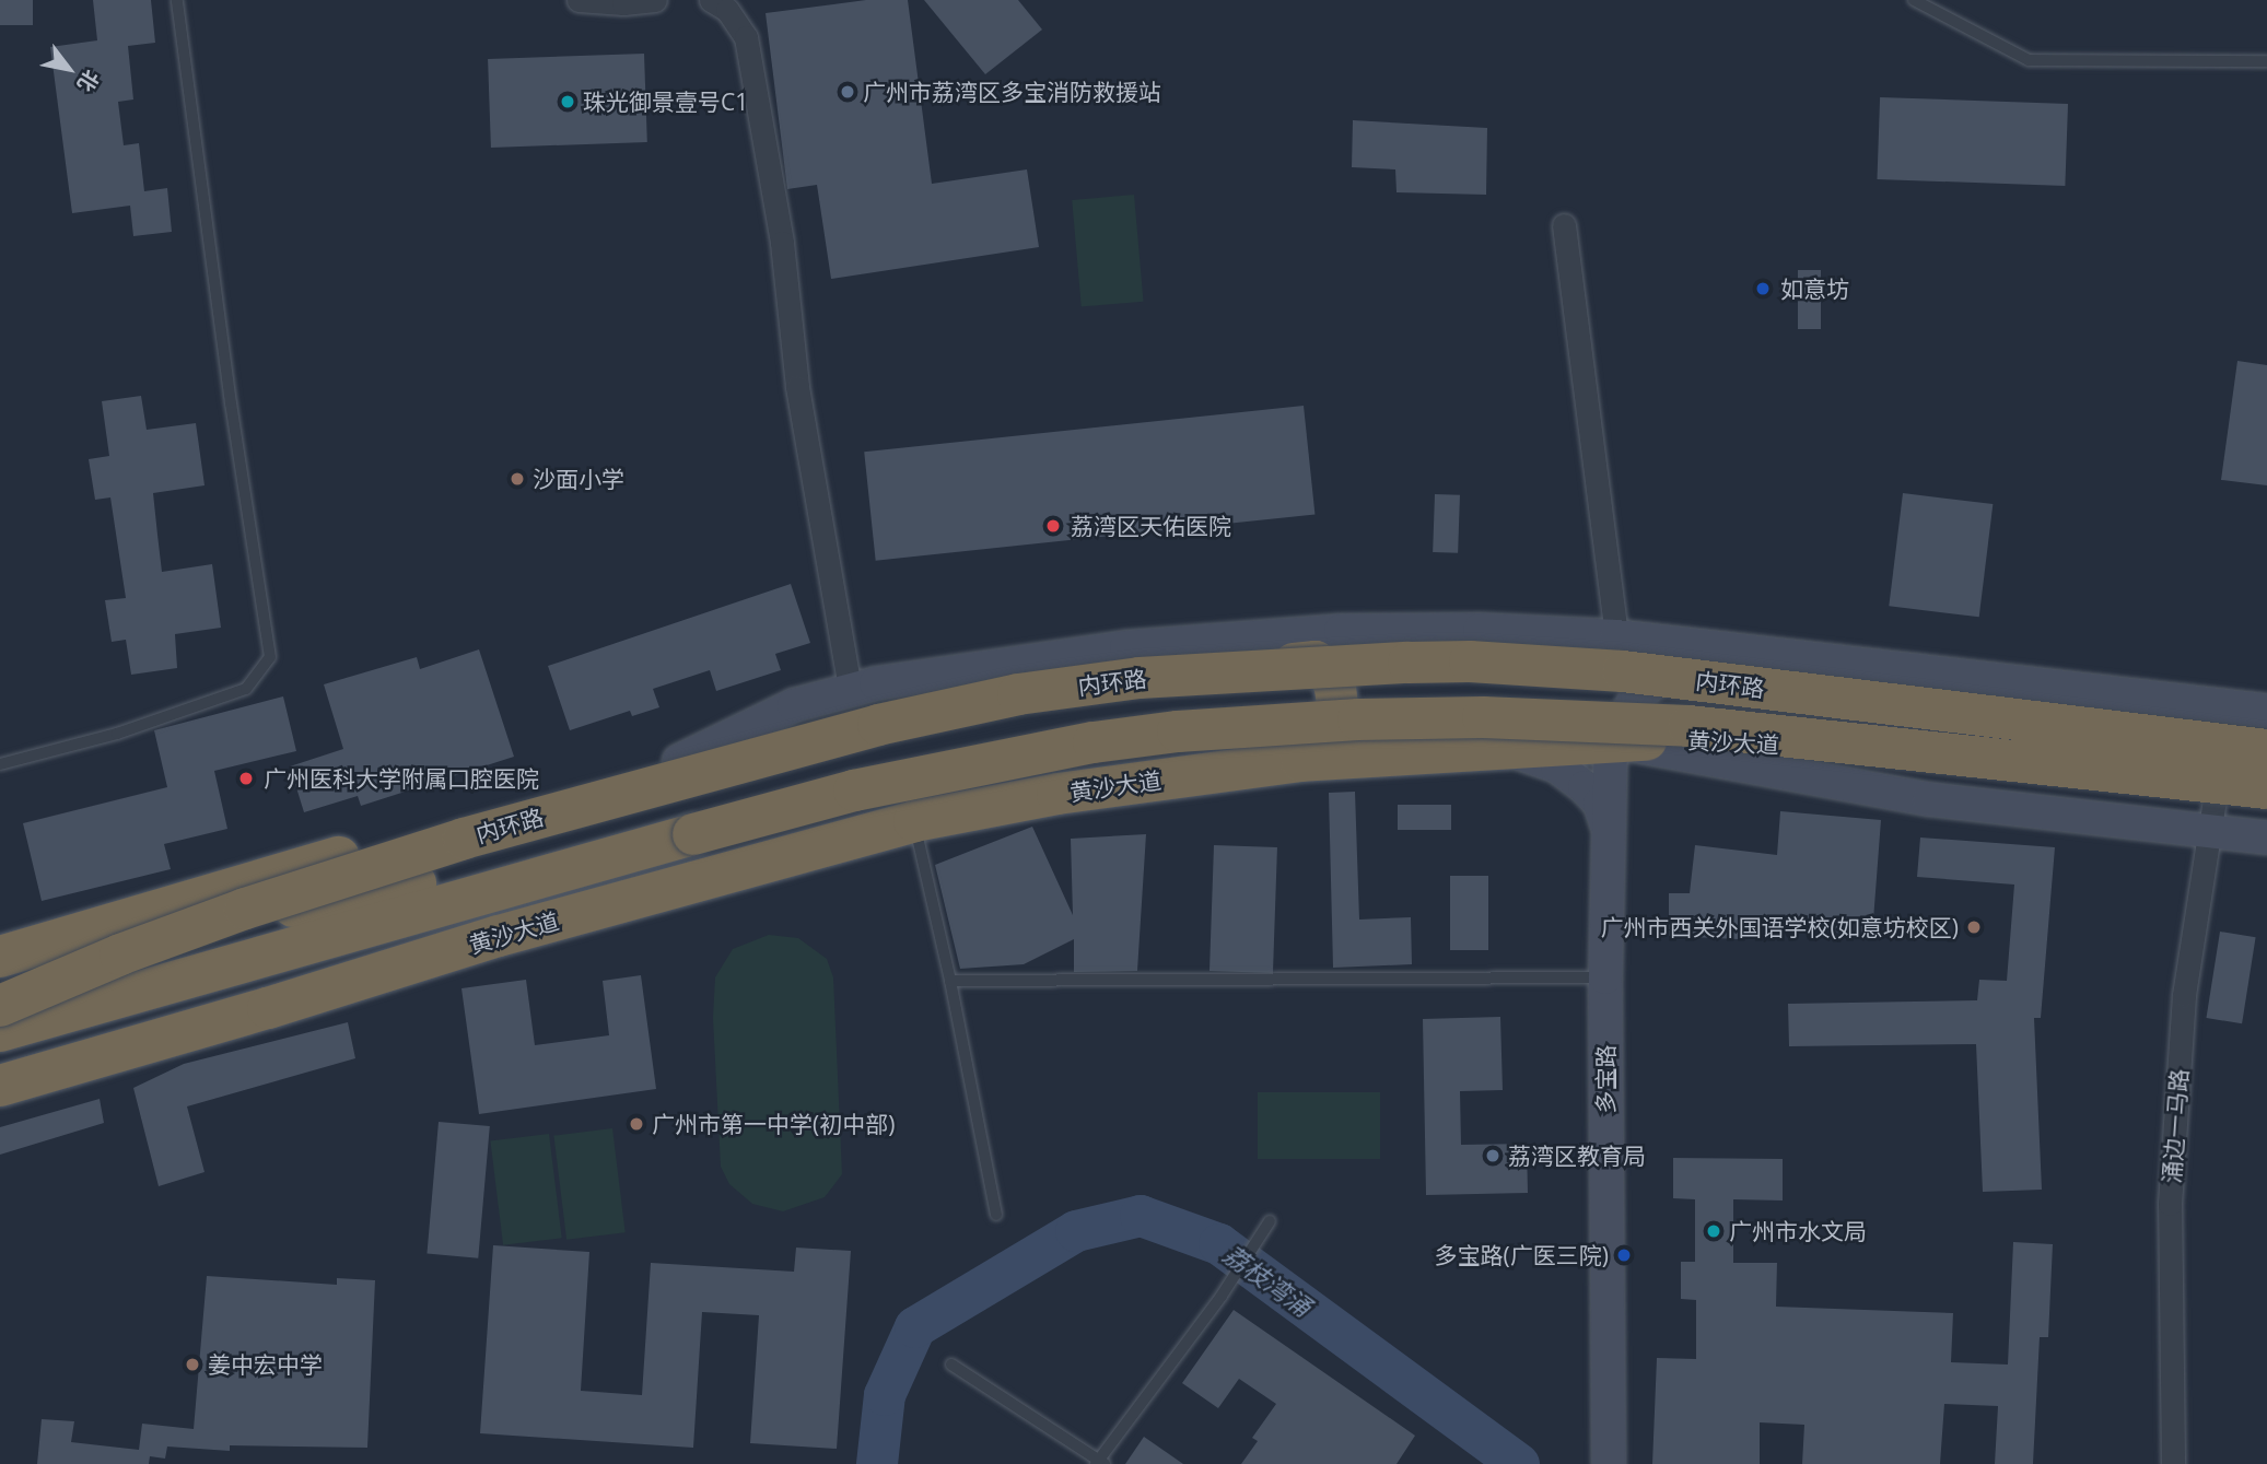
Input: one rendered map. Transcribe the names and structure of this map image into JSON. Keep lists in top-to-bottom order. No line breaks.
{"streets":{"highway":["内环路","黄沙大道"],"main road":["多宝路"],"street":["涌边一马路"]},"crossings":[["黄沙大道","多宝路"],["黄沙大道","涌边一马路"]],"water":["荔枝湾涌"],"places":["广州市荔湾区多宝消防救援站","珠光御景壹号C1","如意坊","沙面小学","荔湾区天佑医院","广州医科大学附属口腔医院","广州市西关外国语学校(如意坊校区)","广州市第一中学(初中部)","荔湾区教育局","广州市水文局","多宝路(广医三院)","姜中宏中学"],"north":"bottom right"}
